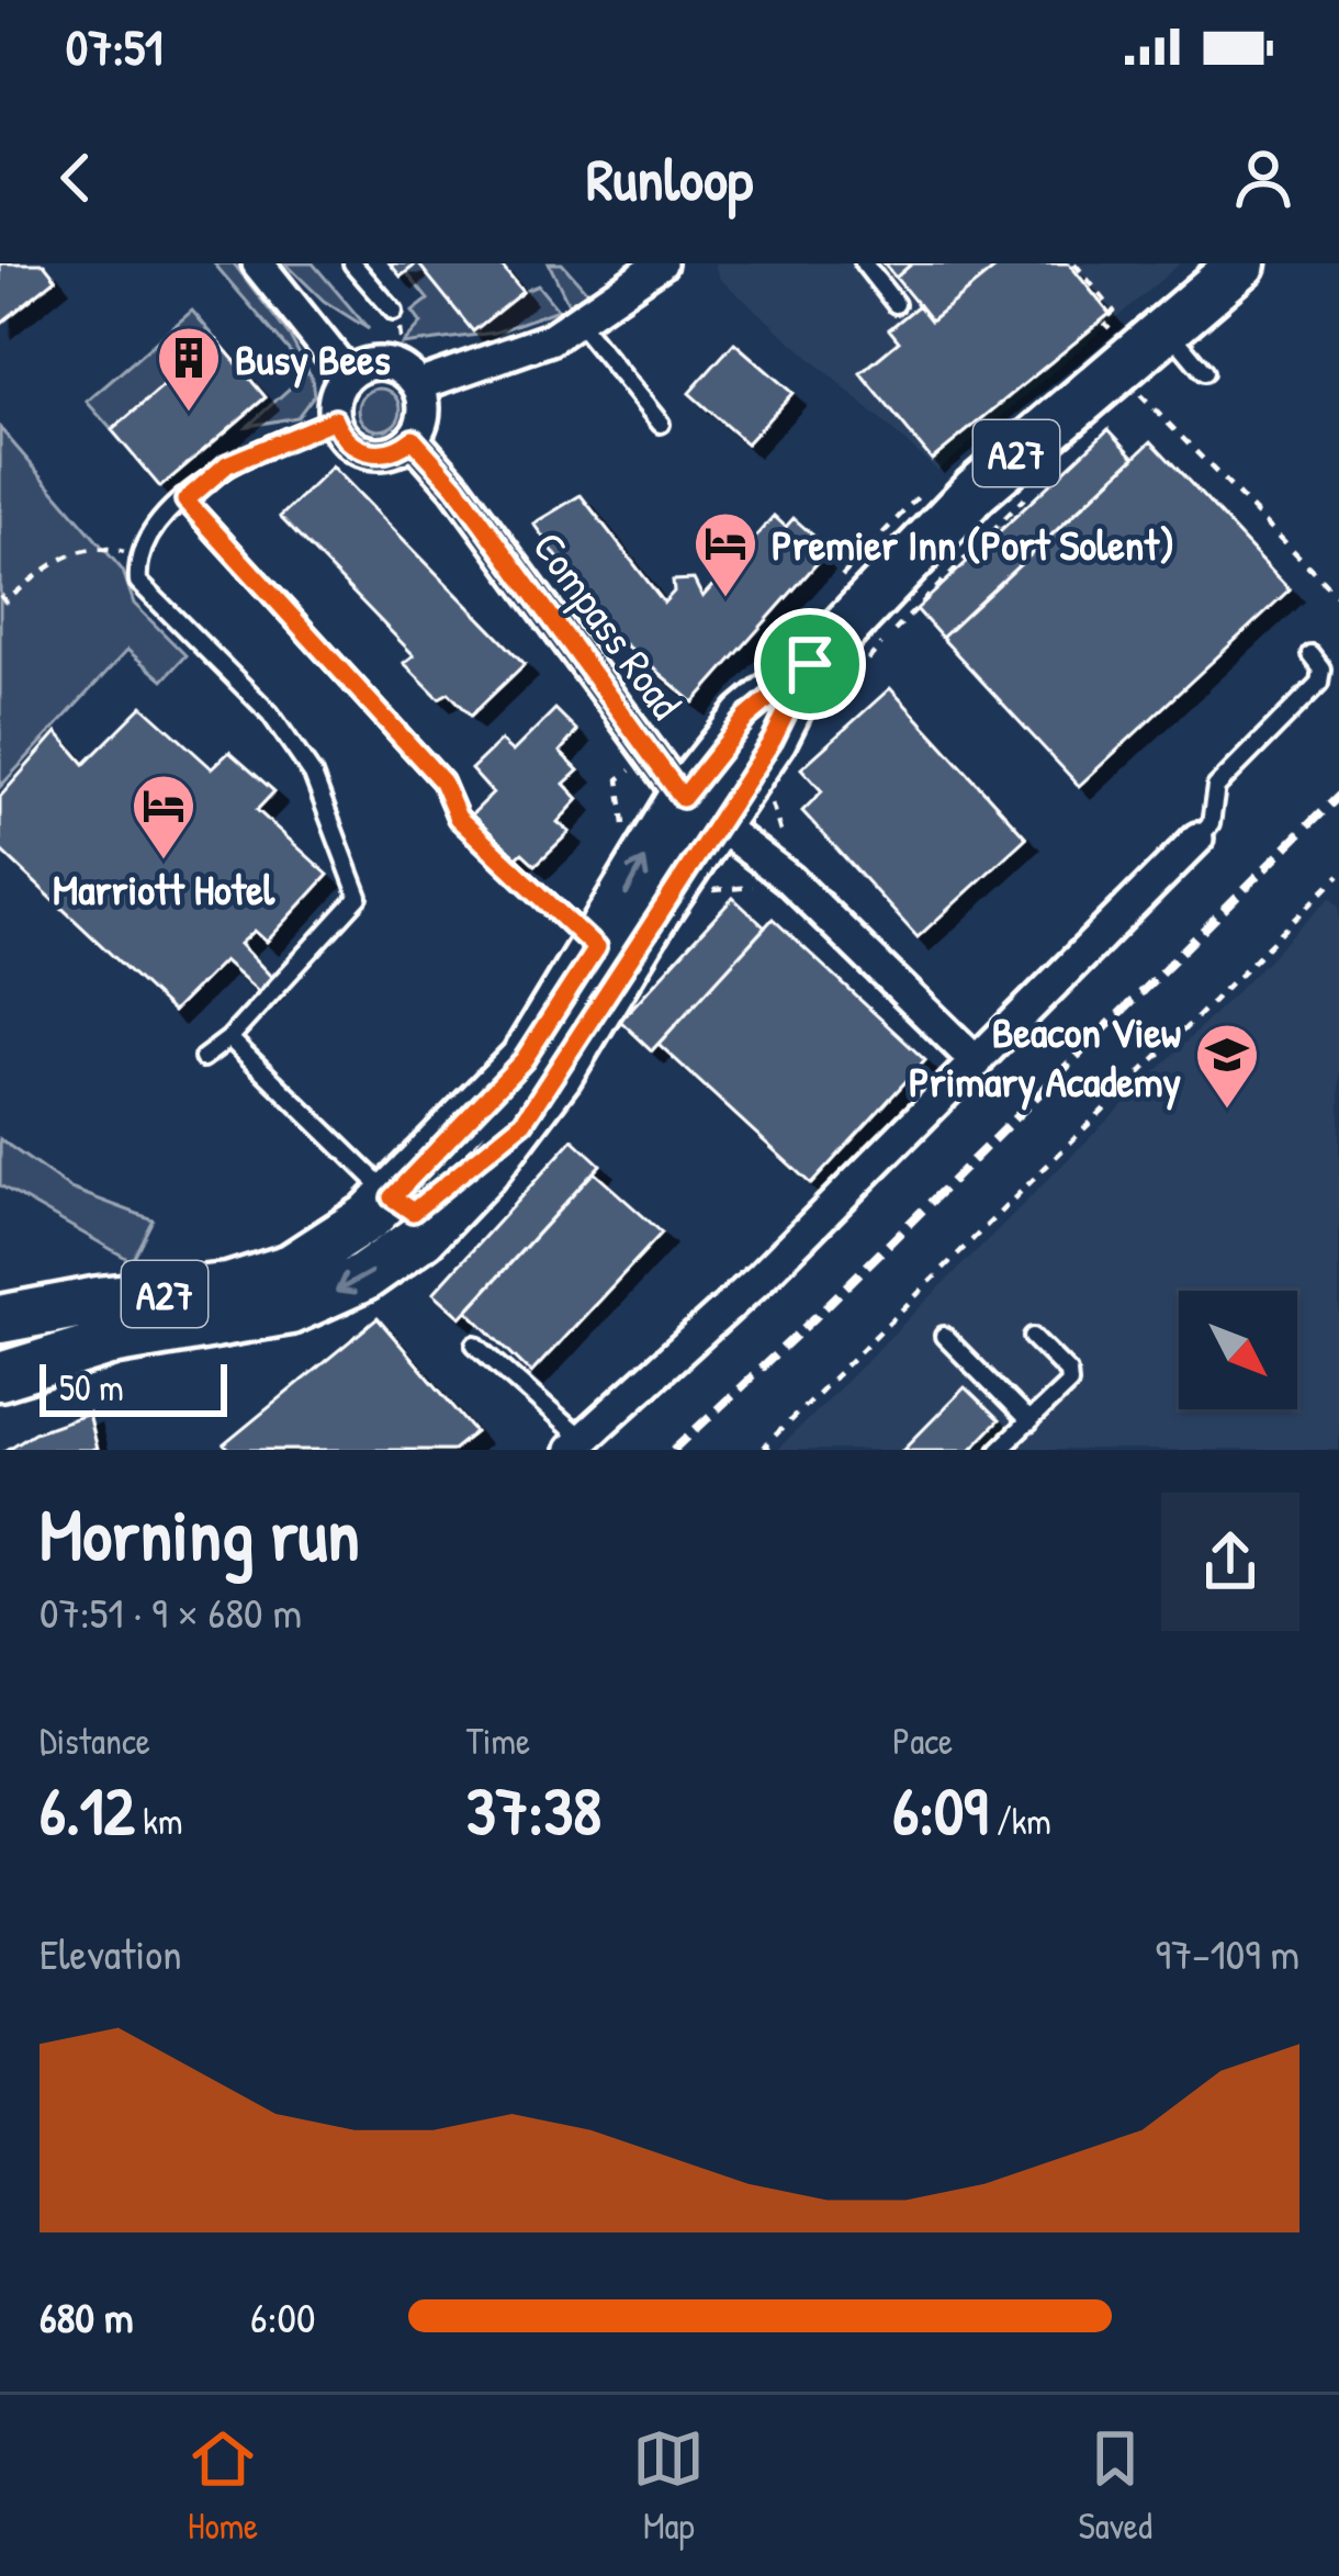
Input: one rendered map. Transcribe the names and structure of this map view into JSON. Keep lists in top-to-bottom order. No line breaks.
{"streets":{"main road":["A27"],"street":["Compass Road"]},"crossings":[["A27","Compass Road"]],"places":{"building":["Busy Bees"],"hotel":["Premier Inn (Port Solent)","Marriott Hotel"],"school or university":["Beacon View Primary Academy"]},"scale_bar":"50 m","north":"bottom right","page":{"status":"07:51","header":"Runloop","scale":"50 m","heading":["Morning run","07:51 · 9 × 680 m"],"stats":[["Distance","6.12 km"],["Time","37:38"],["Pace","6:09 /km"]],"chart":["Elevation","97–109 m"],"list":[{"name":"680 m","note":"6:00"}],"tabs":["Home","Map","Saved"]}}
